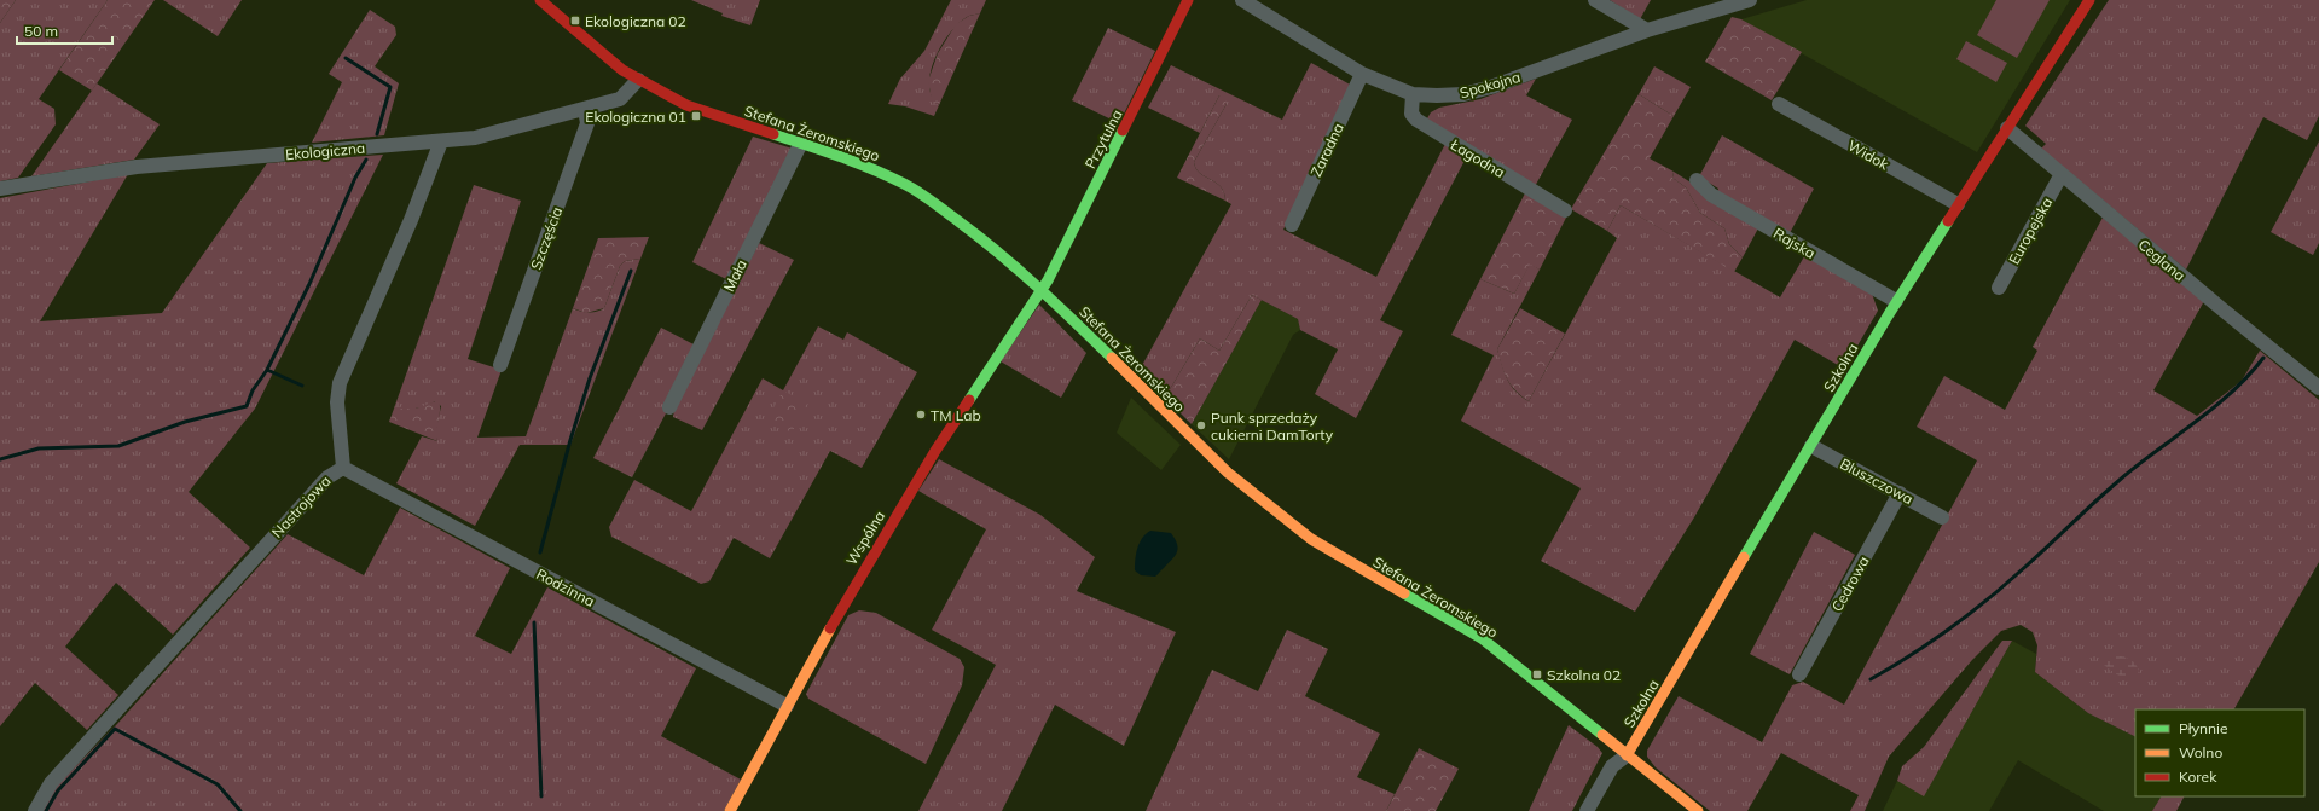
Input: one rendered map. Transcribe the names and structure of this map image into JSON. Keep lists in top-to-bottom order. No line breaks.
{"streets":{"street":["Spokojna","Stefana Żeromskiego","Przytulna","Zaradna","Ekologiczna","Widok","Łagodna","Europejska","Szczęścia","Rajska","Ceglana","Mała","Szkolna","Bluszczowa","Nastrojowa","Wspólna","Cedrowa","Rodzinna"]},"crossings":[["Spokojna","Zaradna"],["Spokojna","Łagodna"],["Stefana Żeromskiego","Przytulna"],["Stefana Żeromskiego","Ekologiczna"],["Stefana Żeromskiego","Mała"],["Stefana Żeromskiego","Szkolna"],["Stefana Żeromskiego","Wspólna"],["Przytulna","Wspólna"],["Ekologiczna","Szczęścia"],["Ekologiczna","Nastrojowa"],["Widok","Szkolna"],["Europejska","Ceglana"],["Rajska","Szkolna"],["Ceglana","Szkolna"],["Szkolna","Bluszczowa"],["Bluszczowa","Cedrowa"],["Nastrojowa","Rodzinna"],["Wspólna","Rodzinna"]],"places":{"transit":["Ekologiczna 02","Ekologiczna 01","Szkolna 02"],"other":["TM Lab","Punk sprzedaży cukierni DamTorty"]},"legend":["Płynnie","Wolno","Korek"],"scale_bar":"50 m"}
